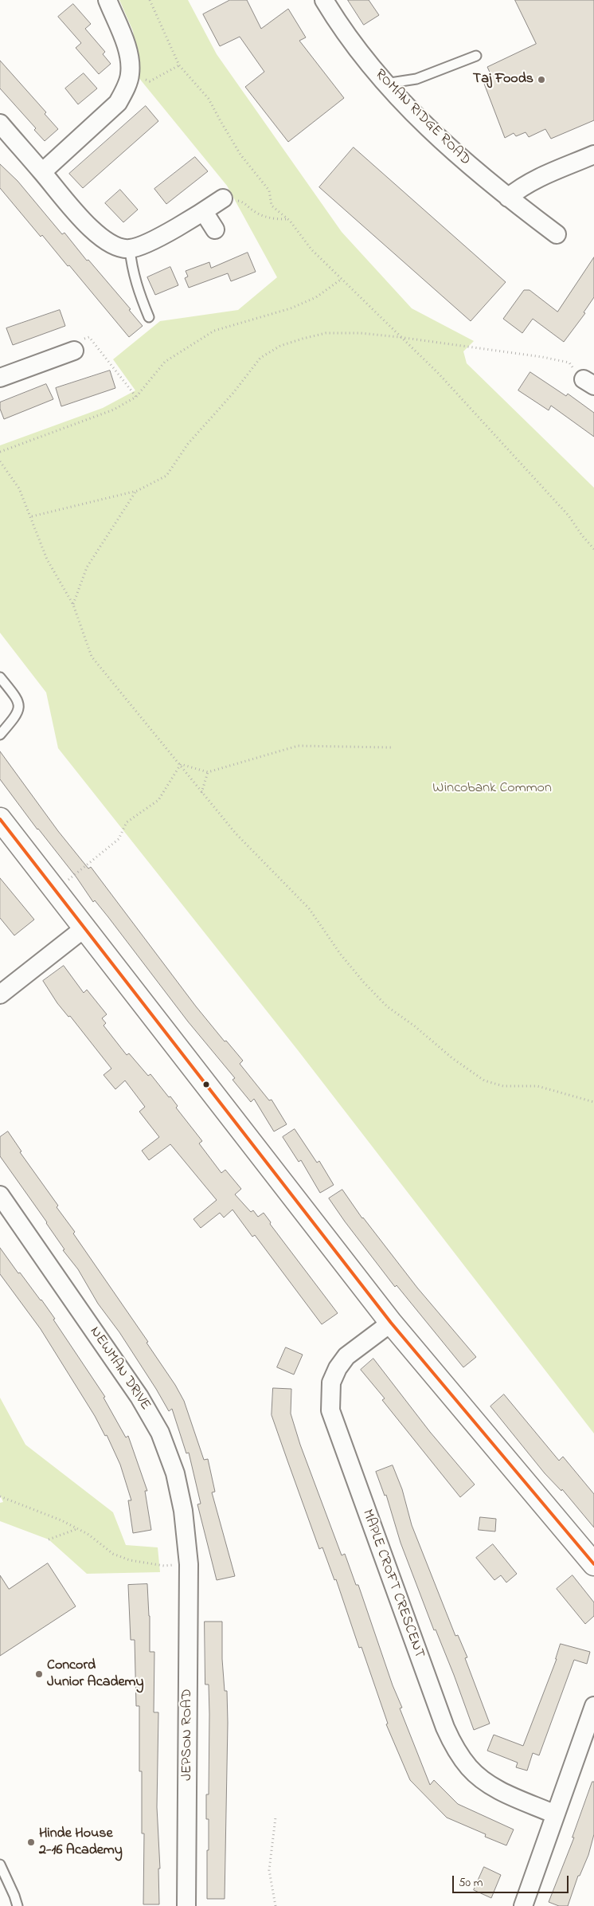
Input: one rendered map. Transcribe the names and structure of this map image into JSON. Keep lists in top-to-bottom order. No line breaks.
{"streets":{"street":["ROMAN RIDGE ROAD","NEWMAN DRIVE","MAPLE CROFT CRESCENT","JEPSON ROAD"]},"crossings":[["NEWMAN DRIVE","JEPSON ROAD"]],"parks":["Wincobank Common"],"places":["Taj Foods","Concord Junior Academy","Hinde House 2-16 Academy"],"scale_bar":"50 m"}
